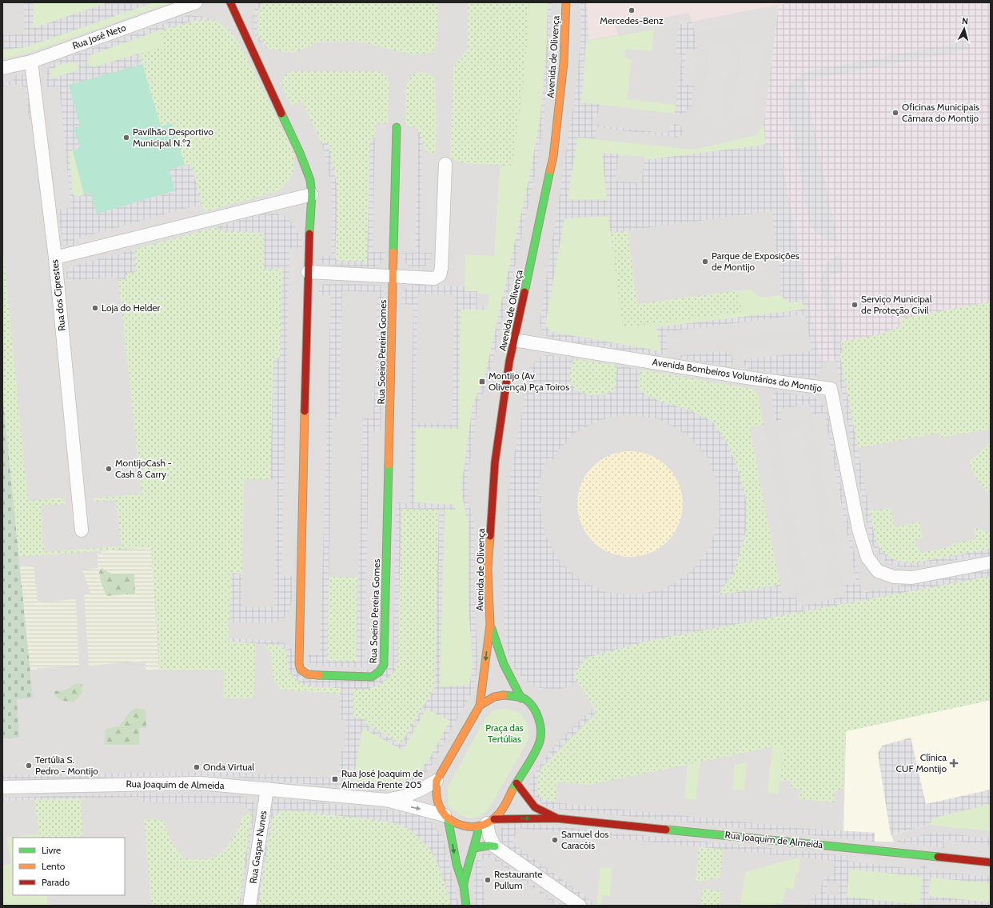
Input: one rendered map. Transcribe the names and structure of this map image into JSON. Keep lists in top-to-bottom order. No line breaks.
{"streets":{"main road":["Avenida de Olivença","Rua Soeiro Pereira Gomes","Rua Joaquim de Almeida"],"street":["Rua José Neto","Rua dos Ciprestes","Avenida Bombeiros Voluntários do Montijo","Rua Gaspar Nunes"]},"crossings":[["Rua José Neto","Rua dos Ciprestes"],["Avenida de Olivença","Avenida Bombeiros Voluntários do Montijo"],["Rua Joaquim de Almeida","Rua Gaspar Nunes"]],"parks":["Praça das Tertúlias"],"places":{"other":["Mercedes-Benz","Oficinas Municipais Câmara do Montijo","Pavilhão Desportivo Municipal N.º2","Parque de Exposições de Montijo","Serviço Municipal de Proteção Civil","Loja do Helder","MontijoCash - Cash & Carry","Tertúlia S. Pedro - Montijo","Onda Virtual","Samuel dos Caracóis","Restaurante Pullum"],"transit":["Montijo (Av Olivença) Pça Toiros","Rua José Joaquim de Almeida Frente 205"],"health":["Clínica CUF Montijo"]},"legend":["Livre","Lento","Parado"],"north":"top"}
